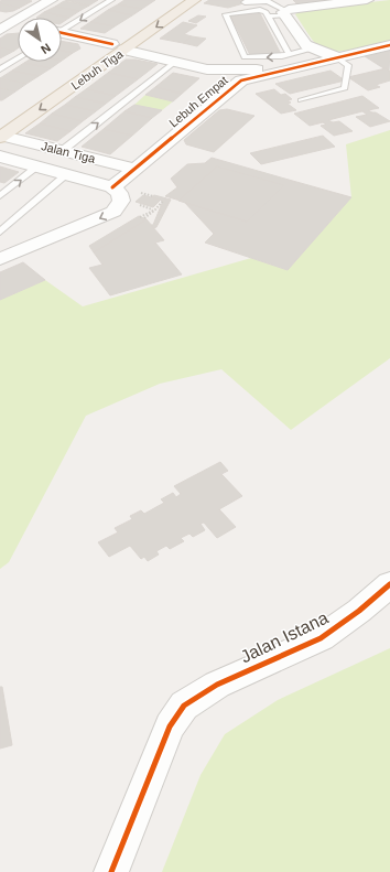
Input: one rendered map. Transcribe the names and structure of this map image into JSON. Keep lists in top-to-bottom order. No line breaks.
{"streets":{"main road":["Lebuh Tiga"],"street":["Lebuh Empat","Jalan Tiga","Jalan Istana"]},"crossings":[["Lebuh Tiga","Lebuh Empat"],["Lebuh Tiga","Jalan Tiga"],["Lebuh Empat","Jalan Tiga"]],"north":"bottom right"}
